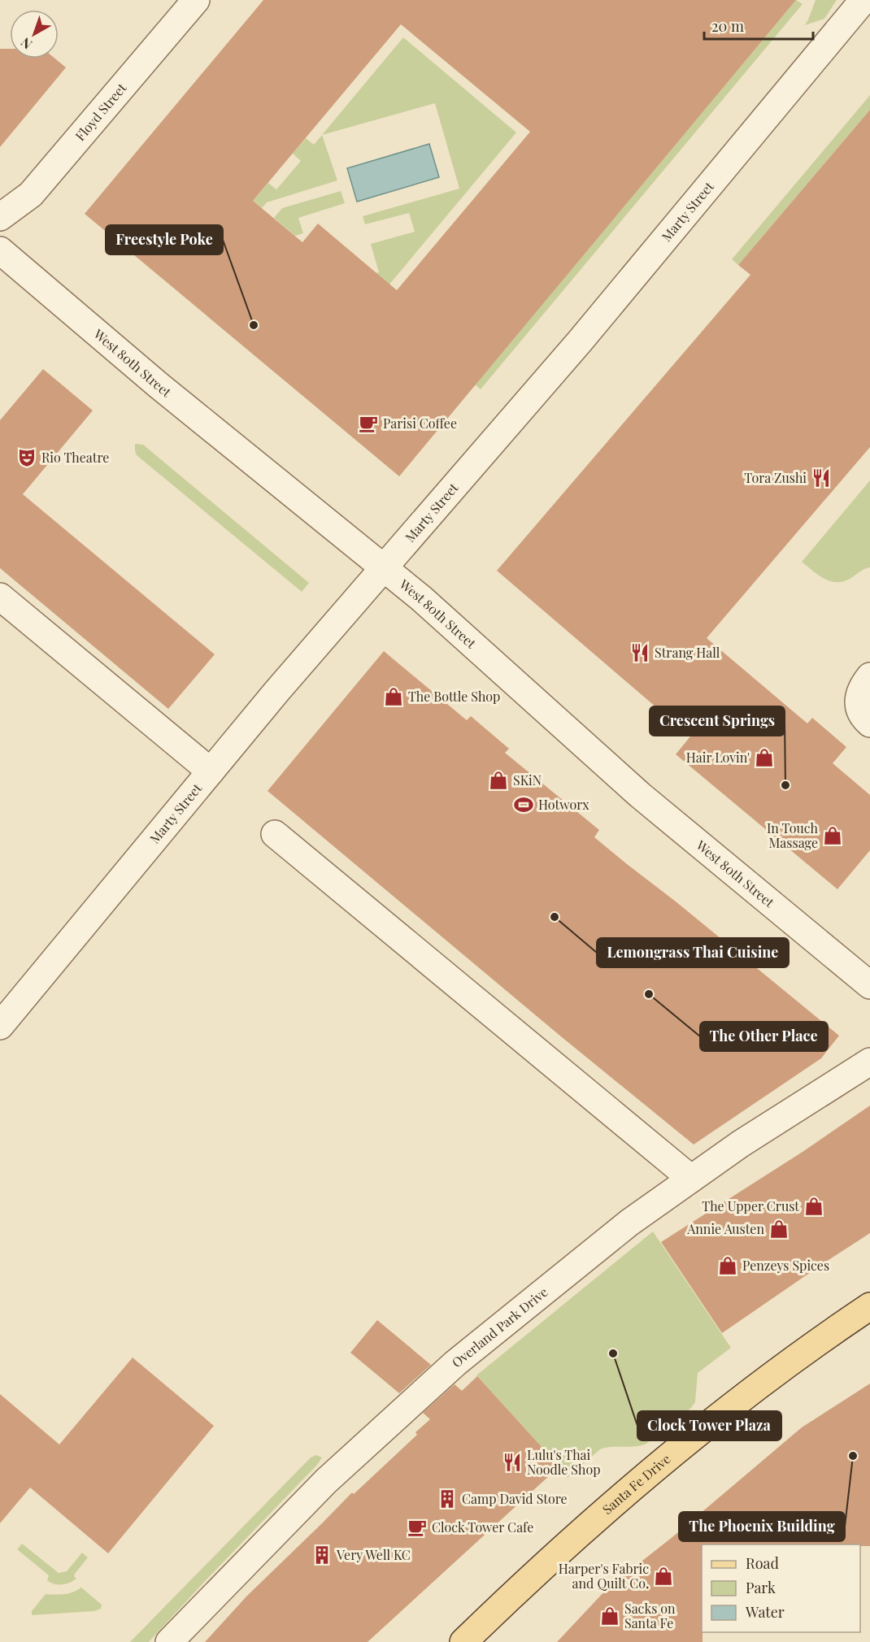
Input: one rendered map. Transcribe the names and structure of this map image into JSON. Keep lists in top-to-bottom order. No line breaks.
{"streets":{"main road":["Santa Fe Drive"],"street":["Floyd Street","Marty Street","West 80th Street","Overland Park Drive"]},"crossings":[["Marty Street","West 80th Street"]],"places":{"other":["Freestyle Poke","Crescent Springs","Lemongrass Thai Cuisine","The Other Place","Clock Tower Plaza","The Phoenix Building"],"cafe":["Parisi Coffee","Clock Tower Cafe"],"theatre":["Rio Theatre"],"restaurant":["Tora Zushi","Strang Hall","Lulu's Thai Noodle Shop"],"shop":["The Bottle Shop","Hair Lovin'","SKiN","In Touch Massage","The Upper Crust","Annie Austen","Penzeys Spices","Harper's Fabric and Quilt Co.","Sacks on Santa Fe"],"sports":["Hotworx"],"building":["Camp David Store","Very Well KC"]},"legend":["Road","Park","Water"],"scale_bar":"20 m","north":"bottom left"}
